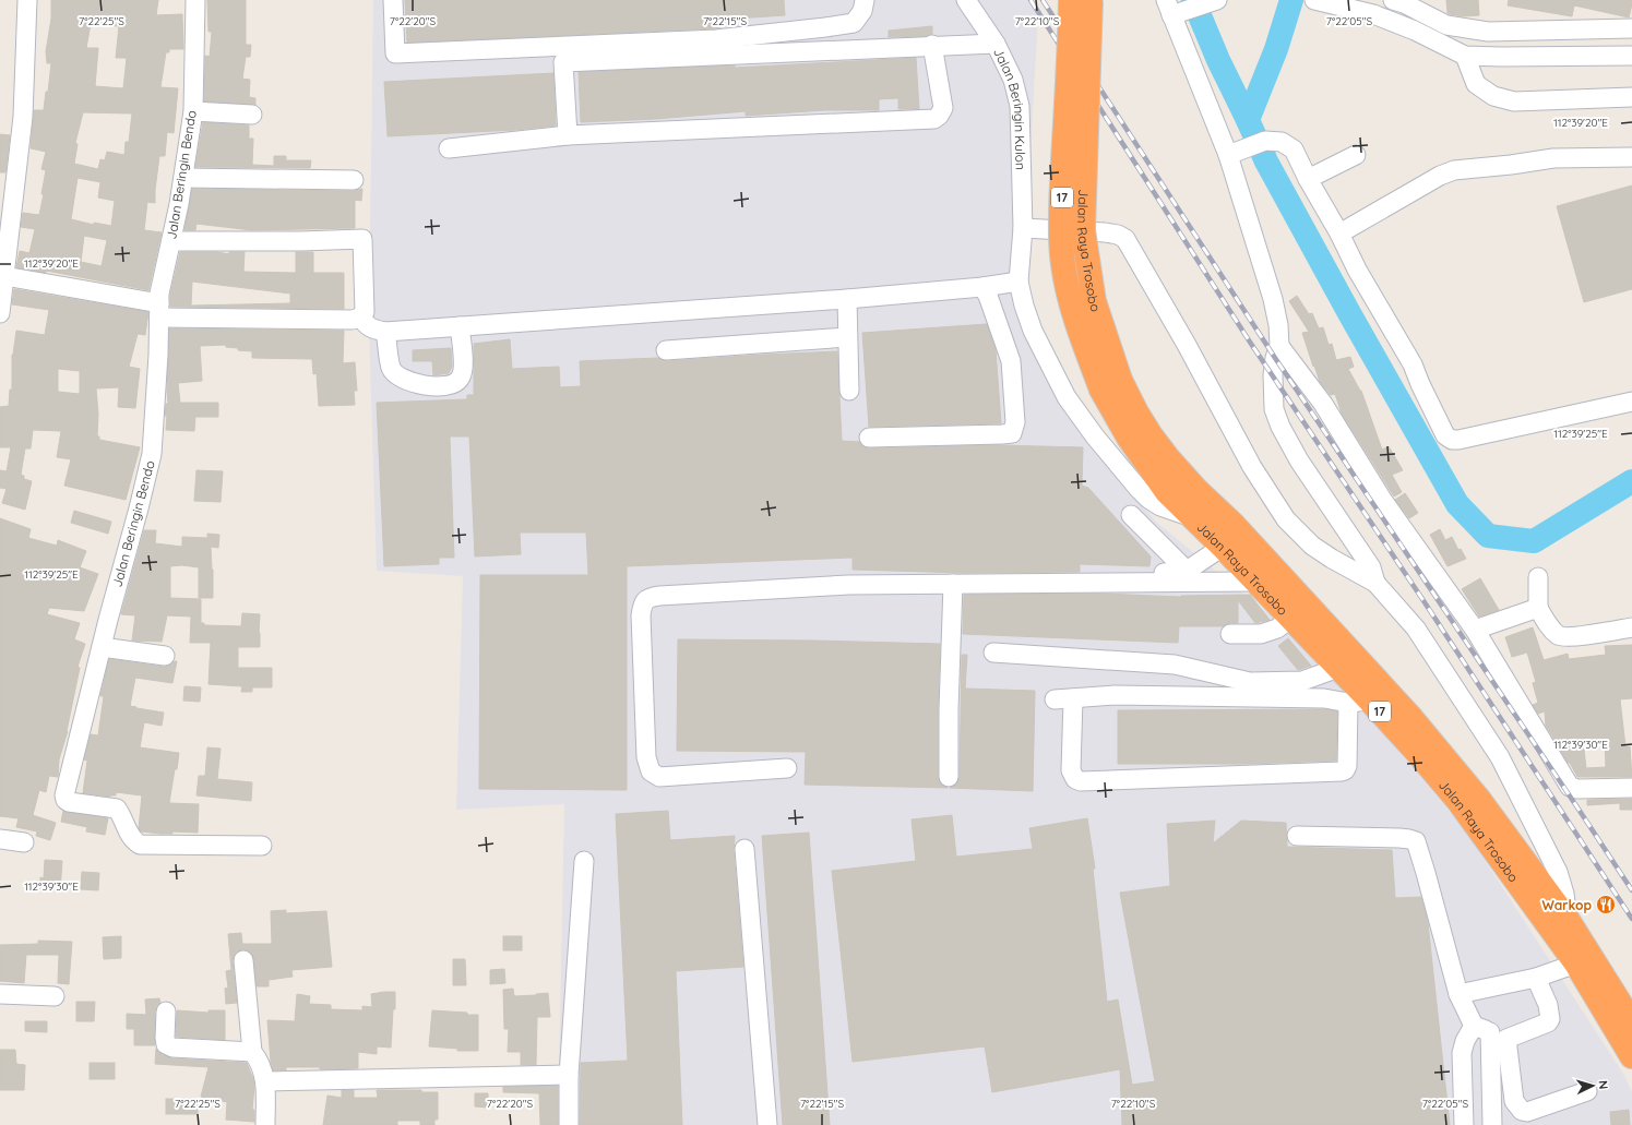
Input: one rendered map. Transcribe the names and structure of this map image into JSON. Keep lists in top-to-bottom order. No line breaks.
{"streets":{"highway":["17","Jalan Raya Trosobo"],"street":["Jalan Beringin Kulon","Jalan Beringin Bendo"]},"crossings":[["Jalan Beringin Kulon","Jalan Raya Trosobo"]],"places":{"restaurant":["Warkop"]},"north":"right","coordinates":["7°22'25\"S","7°22'20\"S","7°22'15\"S","7°22'10\"S","7°22'05\"S","112°39'20\"E","112°39'25\"E","112°39'30\"E"]}
